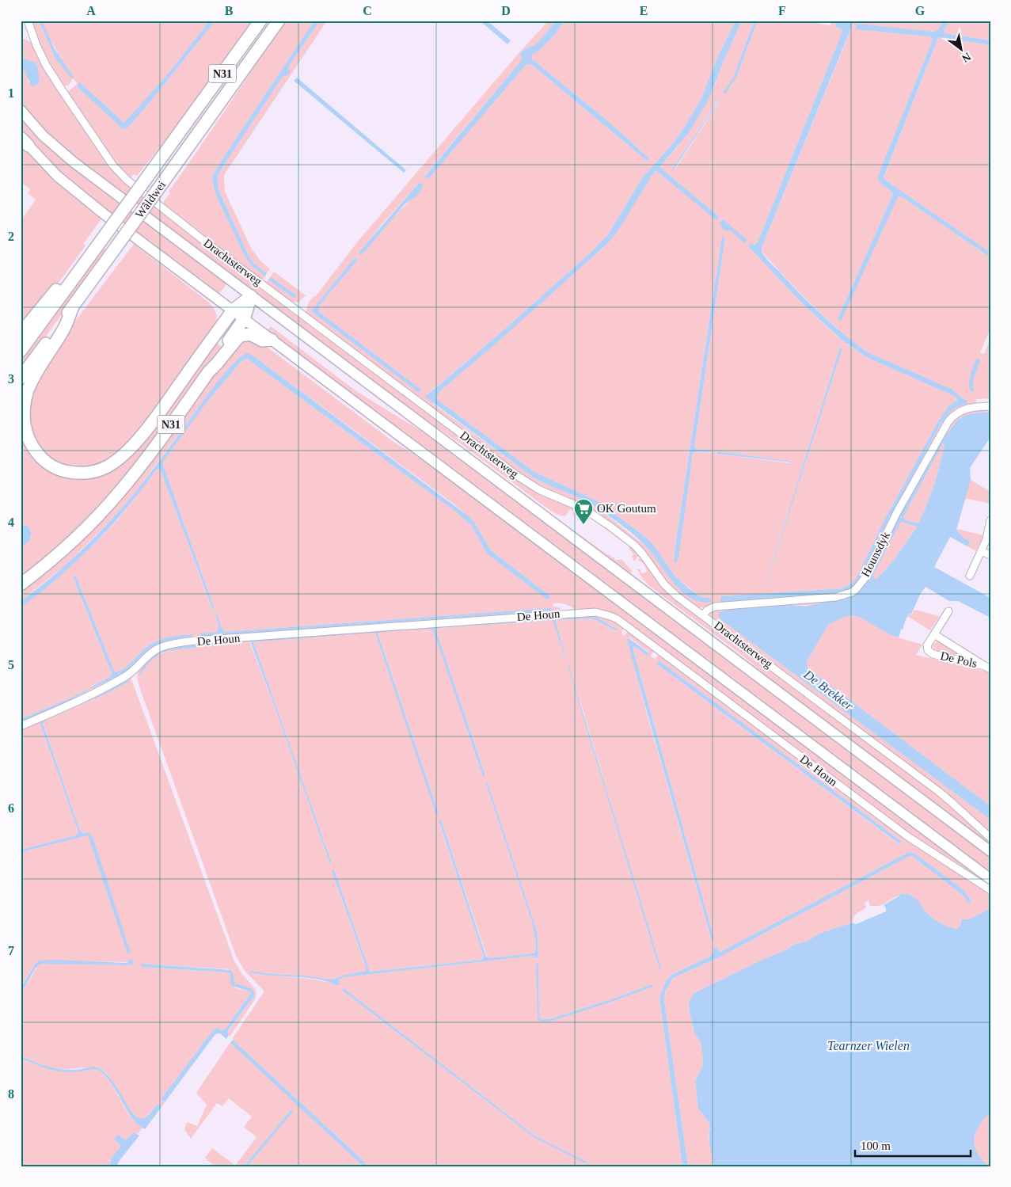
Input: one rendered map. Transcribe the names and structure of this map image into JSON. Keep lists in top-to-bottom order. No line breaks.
{"streets":{"highway":["N31","Wâldwei"],"main road":["Drachtsterweg"],"street":["Hounsdyk","De Houn","De Pols"]},"crossings":[["N31","Wâldwei"],["Drachtsterweg","Hounsdyk"]],"water":["De Brekker","Tearnzer Wielen"],"places":{"supermarket":["OK Goutum"]},"scale_bar":"100 m","north":"bottom right","grid":{"columns":["A","B","C","D","E","F","G"],"rows":["1","2","3","4","5","6","7","8"]}}
